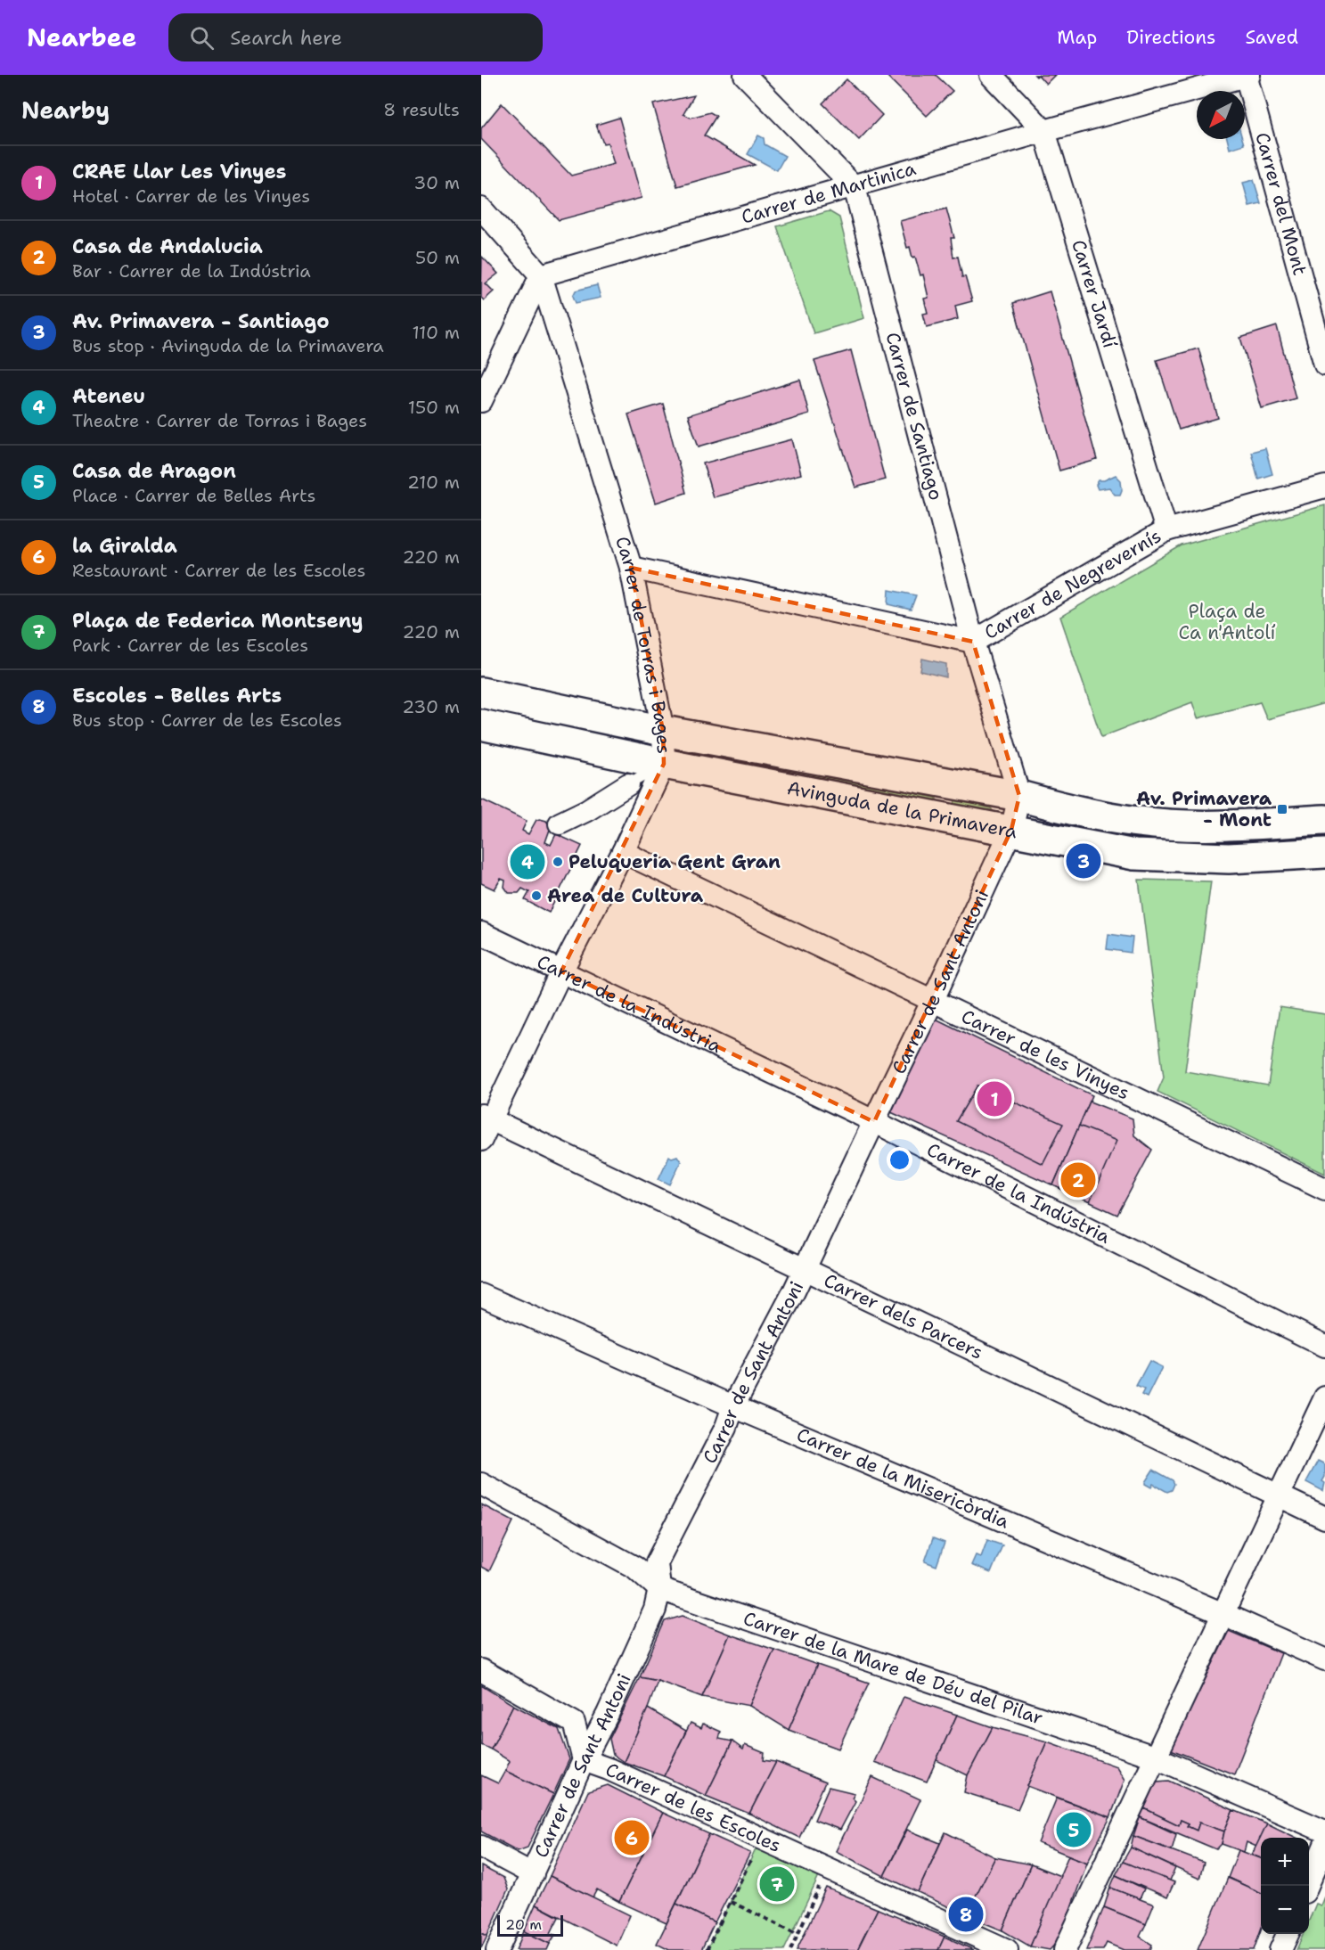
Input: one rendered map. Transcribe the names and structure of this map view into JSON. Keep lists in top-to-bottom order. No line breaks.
{"streets":{"street":["Carrer de Martinica","Carrer del Mont","Carrer Jardí","Carrer de Santiago","Carrer de Negrevernís","Carrer de Torras i Bages","Avinguda de la Primavera","Carrer de Sant Antoni","Carrer de la Indústria","Carrer de les Vinyes","Carrer dels Parcers","Carrer de la Misericòrdia","Carrer de la Mare de Déu del Pilar","Carrer de les Escoles"]},"crossings":[["Carrer de Martinica","Carrer del Mont"],["Carrer de Martinica","Carrer Jardí"],["Carrer de Martinica","Carrer de Santiago"],["Carrer de Martinica","Carrer de Torras i Bages"],["Carrer Jardí","Carrer de Negrevernís"],["Carrer de Santiago","Carrer de Negrevernís"],["Carrer de Santiago","Avinguda de la Primavera"],["Carrer de Santiago","Carrer de Sant Antoni"],["Carrer de Negrevernís","Carrer de Torras i Bages"],["Carrer de Torras i Bages","Avinguda de la Primavera"],["Carrer de Torras i Bages","Carrer de la Indústria"],["Carrer de Torras i Bages","Carrer de les Vinyes"],["Carrer de Torras i Bages","Carrer dels Parcers"],["Avinguda de la Primavera","Carrer de Sant Antoni"],["Carrer de Sant Antoni","Carrer de la Indústria"],["Carrer de Sant Antoni","Carrer de les Vinyes"],["Carrer de Sant Antoni","Carrer dels Parcers"],["Carrer de Sant Antoni","Carrer de la Misericòrdia"],["Carrer de Sant Antoni","Carrer de la Mare de Déu del Pilar"],["Carrer de Sant Antoni","Carrer de les Escoles"]],"parks":["Plaça de Ca n'Antolí"],"places":{"transit":["Av. Primavera - Mont"],"other":["Peluqueria Gent Gran","Area de Cultura"]},"scale_bar":"20 m","north":"bottom left","page":{"header":"Nearbee","search":"Search here","nav":["Map","Directions","Saved"],"heading":["Nearby","8 results"],"list":[{"mark":"1","name":"CRAE Llar Les Vinyes","note":"Hotel · Carrer de les Vinyes","value":"30 m"},{"mark":"2","name":"Casa de Andalucia","note":"Bar · Carrer de la Indústria","value":"50 m"},{"mark":"3","name":"Av. Primavera - Santiago","note":"Bus stop · Avinguda de la Primavera","value":"110 m"},{"mark":"4","name":"Ateneu","note":"Theatre · Carrer de Torras i Bages","value":"150 m"},{"mark":"5","name":"Casa de Aragon","note":"Place · Carrer de Belles Arts","value":"210 m"},{"mark":"6","name":"la Giralda","note":"Restaurant · Carrer de les Escoles","value":"220 m"},{"mark":"7","name":"Plaça de Federica Montseny","note":"Park · Carrer de les Escoles","value":"220 m"},{"mark":"8","name":"Escoles - Belles Arts","note":"Bus stop · Carrer de les Escoles","value":"230 m"}],"pins":["3","4","1","2","5","6","7","8"],"map_buttons":["+","−"],"scale":"20 m"}}
